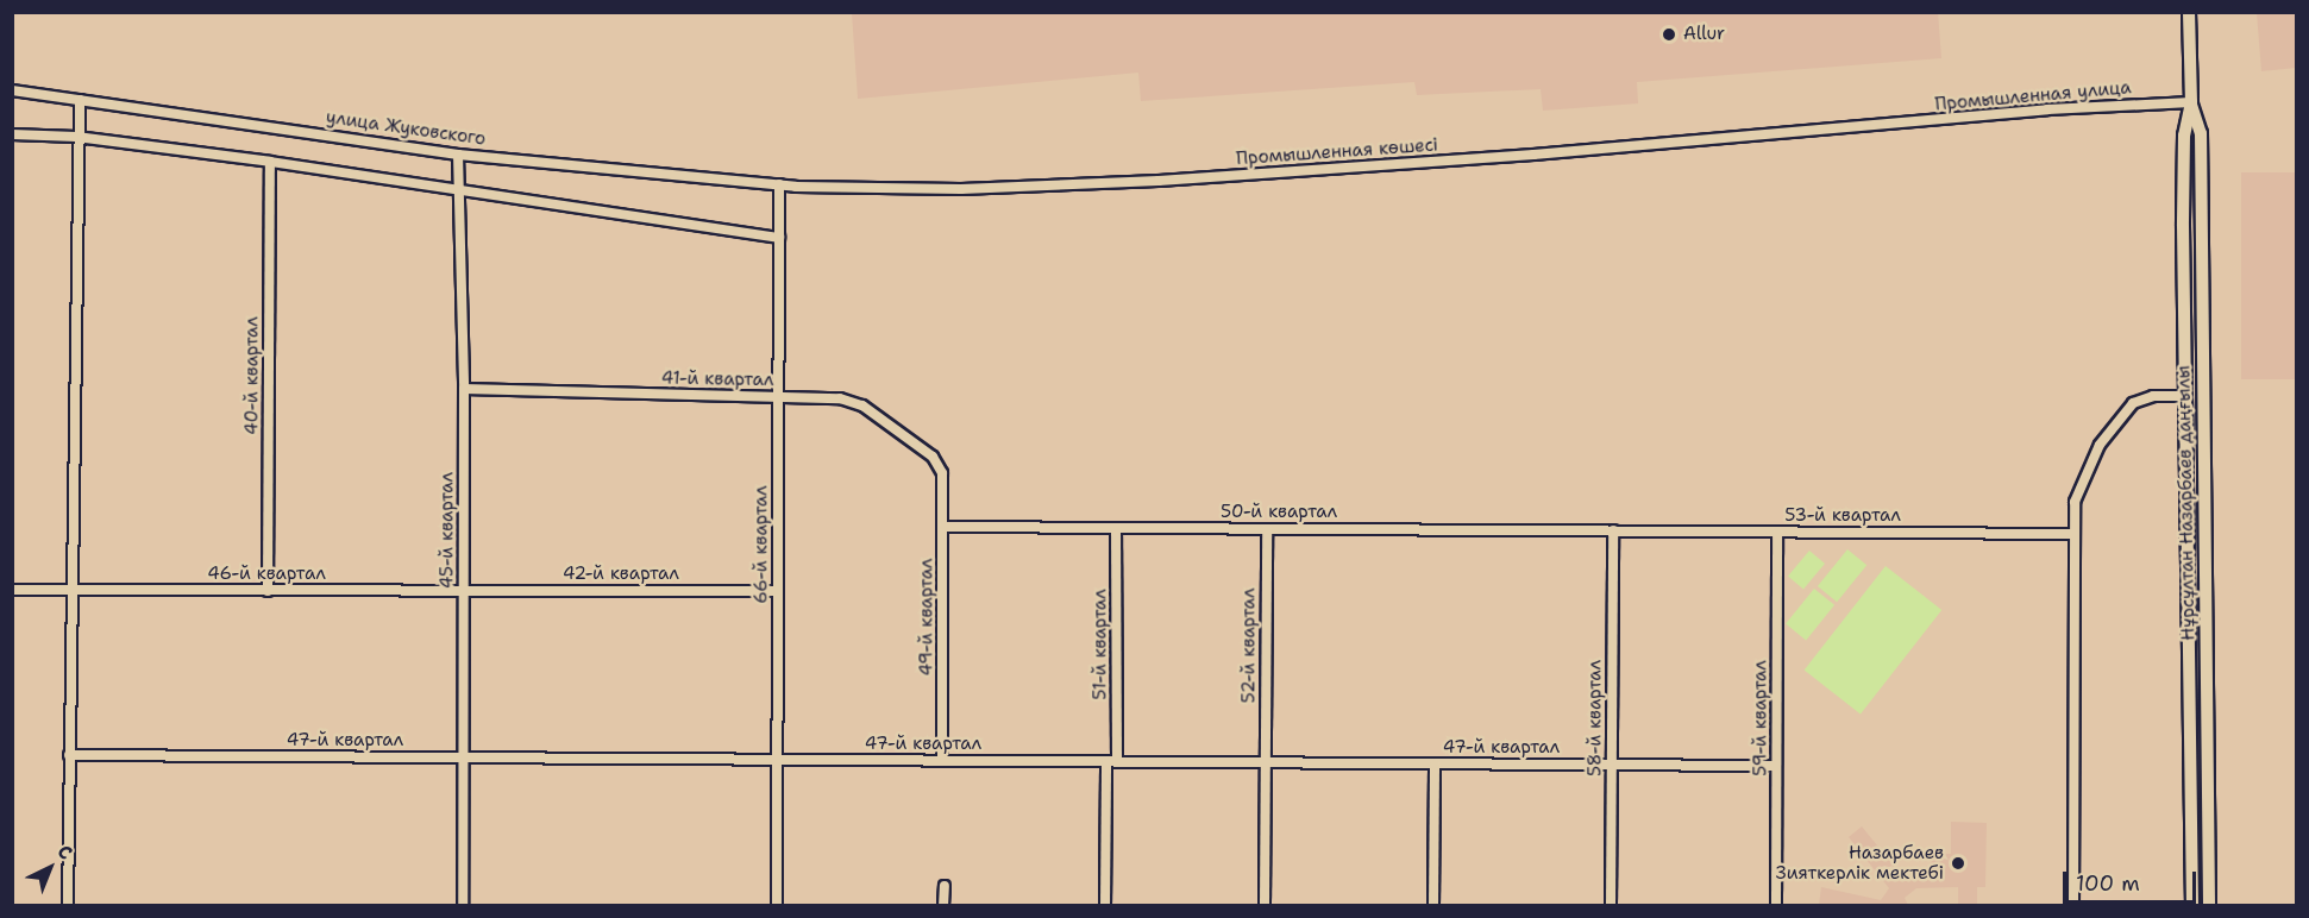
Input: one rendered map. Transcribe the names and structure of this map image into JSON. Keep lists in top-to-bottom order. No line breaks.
{"streets":{"main road":["Нұрсұлтан Назарбаев даңғылы"],"street":["Промышленная улица","улица Жуковского","Промышленная көшесі","40-й квартал","41-й квартал","50-й квартал","53-й квартал","45-й квартал","66-й квартал","46-й квартал","42-й квартал","49-й квартал","51-й квартал","52-й квартал","58-й квартал","59-й квартал","47-й квартал"]},"crossings":[["Промышленная улица","Промышленная көшесі"],["Промышленная улица","Нұрсұлтан Назарбаев даңғылы"],["улица Жуковского","Промышленная көшесі"],["улица Жуковского","45-й квартал"],["улица Жуковского","66-й квартал"],["40-й квартал","46-й квартал"],["41-й квартал","45-й квартал"],["41-й квартал","66-й квартал"],["41-й квартал","49-й квартал"],["50-й квартал","53-й квартал"],["50-й квартал","49-й квартал"],["50-й квартал","51-й квартал"],["50-й квартал","52-й квартал"],["50-й квартал","58-й квартал"],["53-й квартал","58-й квартал"],["53-й квартал","59-й квартал"],["45-й квартал","46-й квартал"],["45-й квартал","42-й квартал"],["45-й квартал","47-й квартал"],["66-й квартал","42-й квартал"],["66-й квартал","47-й квартал"],["46-й квартал","42-й квартал"],["49-й квартал","47-й квартал"],["51-й квартал","47-й квартал"],["52-й квартал","47-й квартал"],["58-й квартал","47-й квартал"],["59-й квартал","47-й квартал"]],"places":["Allur","Назарбаев Зияткерлік мектебі"],"scale_bar":"100 m","north":"top right"}
